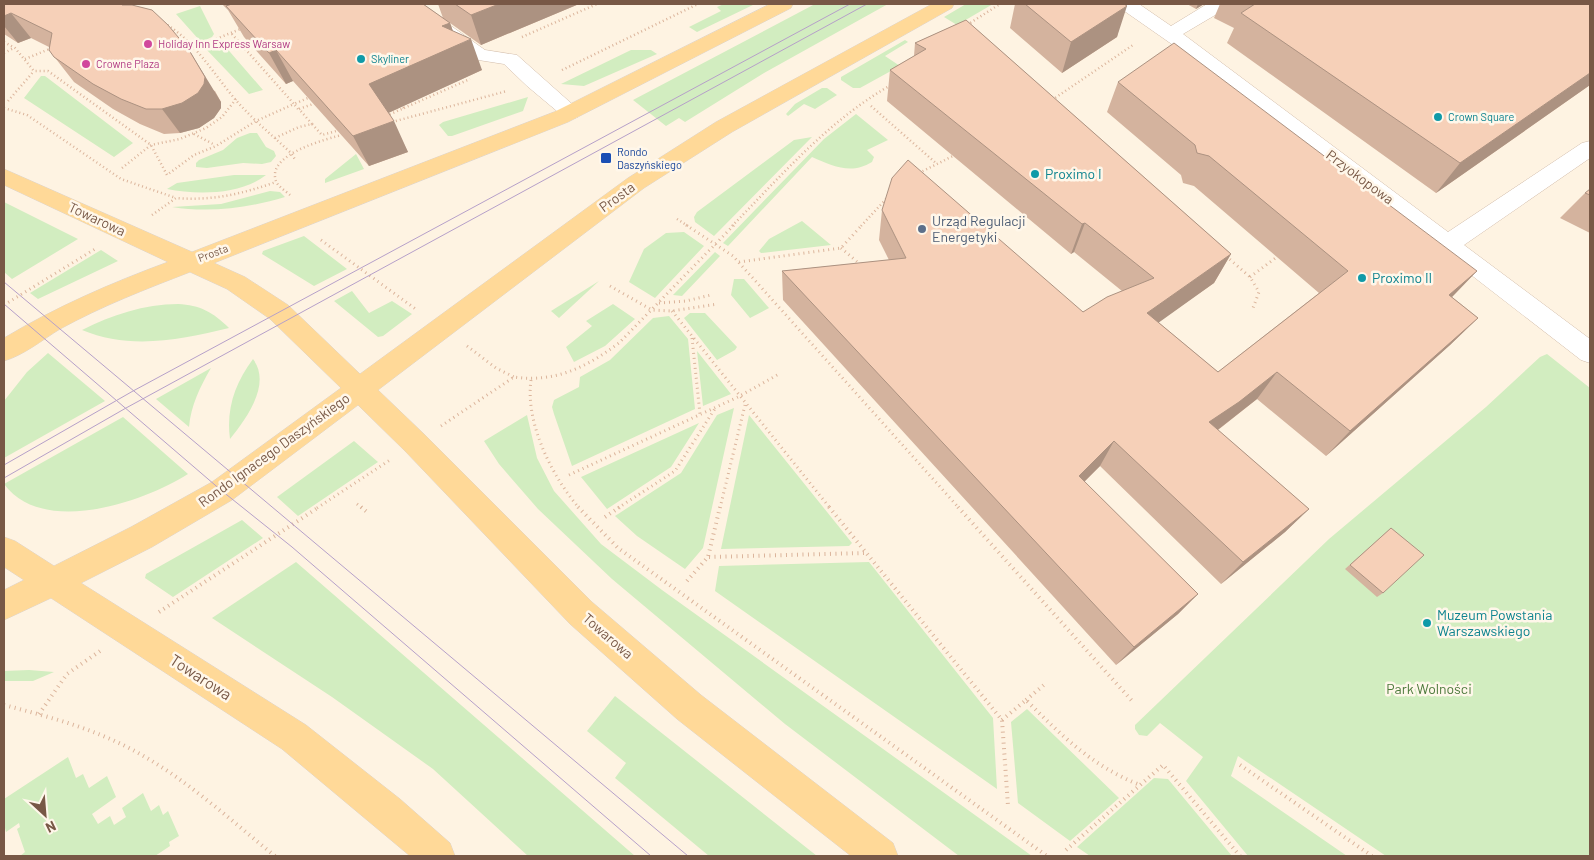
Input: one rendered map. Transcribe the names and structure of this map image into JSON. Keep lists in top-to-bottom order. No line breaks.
{"streets":{"main road":["Prosta","Towarowa","Rondo Ignacego Daszyńskiego"],"street":["Przyokopowa"]},"crossings":[["Prosta","Towarowa"],["Prosta","Rondo Ignacego Daszyńskiego"],["Towarowa","Rondo Ignacego Daszyńskiego"]],"parks":["Park Wolności"],"places":{"other":["Holiday Inn Express Warsaw","Skyliner","Crowne Plaza","Crown Square","Proximo I","Urząd Regulacji Energetyki","Proximo II","Muzeum Powstania Warszawskiego"],"transit":["Rondo Daszyńskiego"]},"north":"bottom right"}
